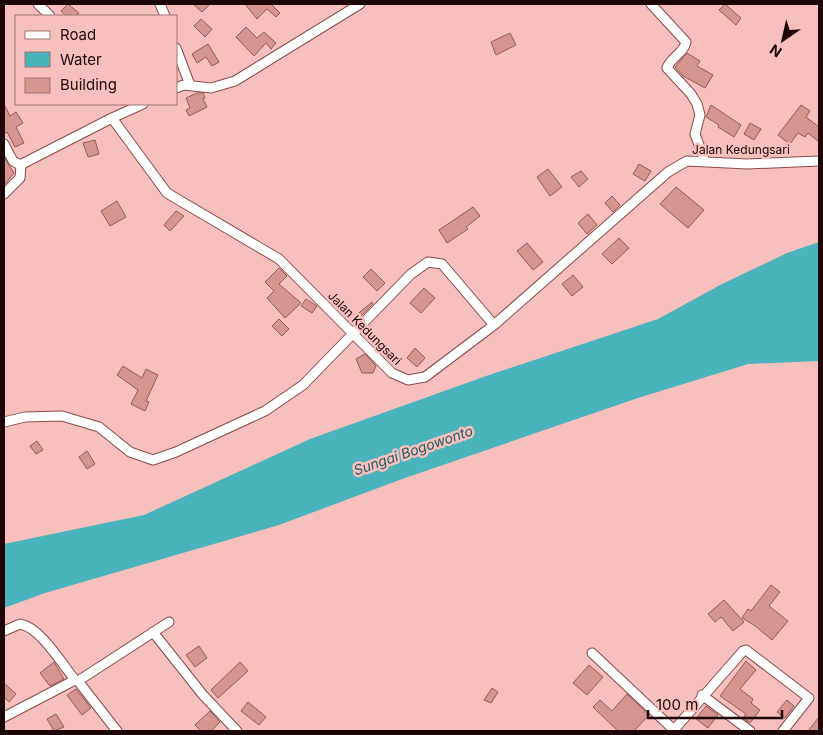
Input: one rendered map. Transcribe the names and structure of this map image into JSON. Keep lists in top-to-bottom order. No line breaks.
{"streets":{"street":["Jalan Kedungsari"]},"water":["Sungai Bogowonto"],"legend":["Road","Water","Building"],"scale_bar":"100 m","north":"bottom left"}
